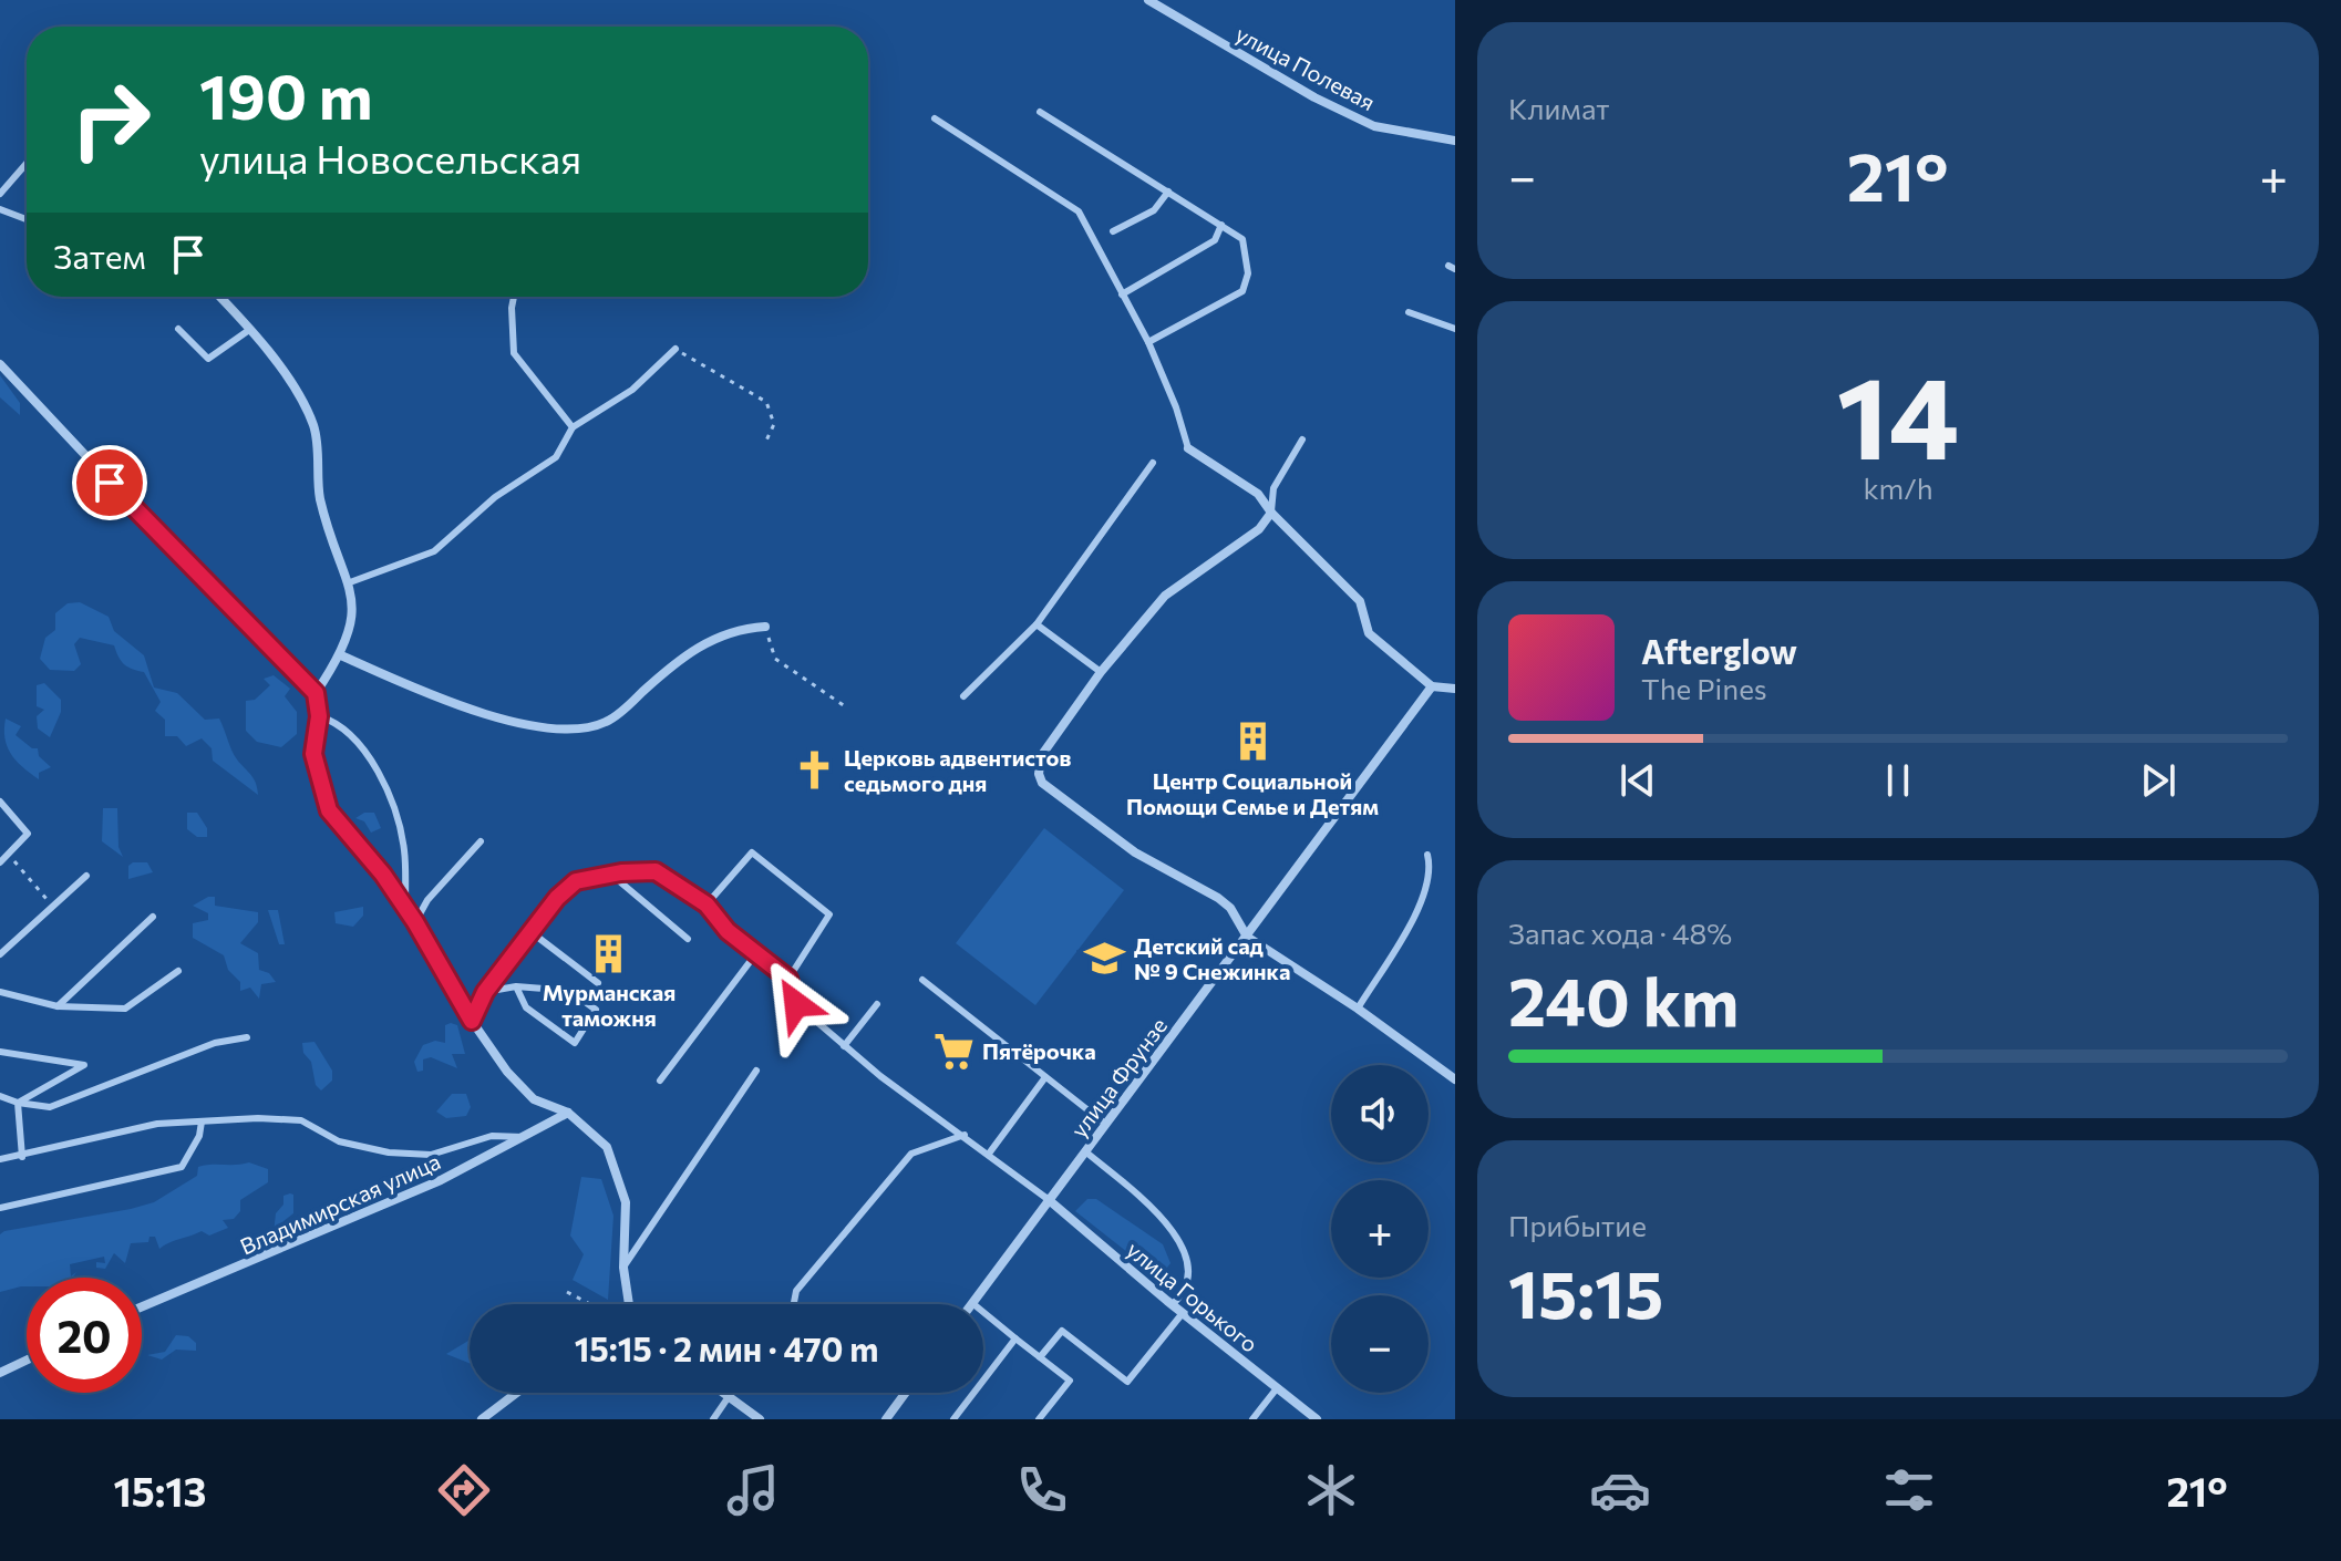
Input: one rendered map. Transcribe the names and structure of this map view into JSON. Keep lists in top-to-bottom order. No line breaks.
{"streets":{"street":["улица Полевая","улица Фрунзе","Владимирская улица","улица Горького"]},"crossings":[["улица Фрунзе","улица Горького"]],"places":{"building":["Центр Социальной Помощи Семье и Детям","Мурманская таможня"],"church":["Церковь адвентистов седьмого дня"],"school or university":["Детский сад № 9 Снежинка"],"supermarket":["Пятёрочка"]},"page":{"tile":["Климат",["14","km/h"],["Запас хода · 48%","240 km"],["Прибытие","15:15"]],"turn":["190 m","улица Новосельская"],"heat":["−","21°","+"],"then":"Затем","song":["Afterglow","The Pines"],"map_buttons":["+","−"],"limit":"20","trip":"15:15 · 2 мин · 470 m","tabs":["15:13","21°"]}}
